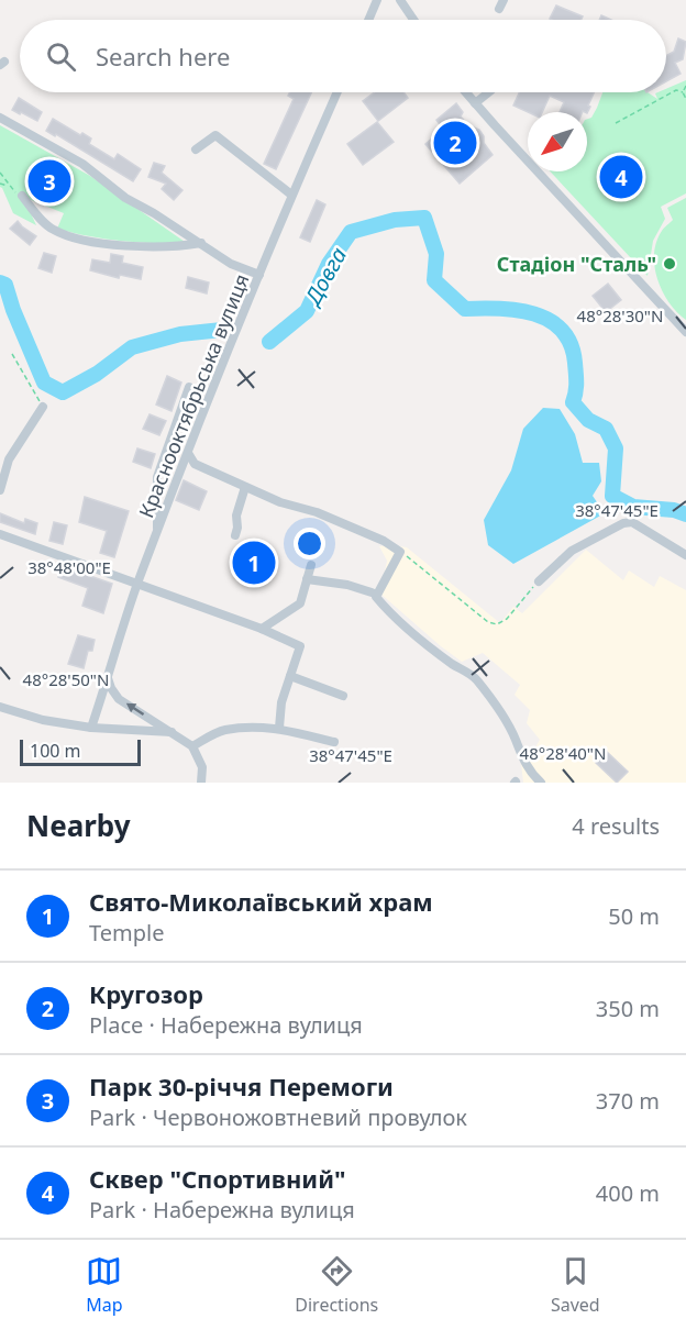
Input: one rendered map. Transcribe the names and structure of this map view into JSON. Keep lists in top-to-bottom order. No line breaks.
{"streets":{"street":["Краснооктябрьська вулиця"]},"water":["Довга"],"places":["Стадіон \"Сталь\""],"scale_bar":"100 m","north":"bottom left","page":{"search":"Search here","pins":["2","4","3","1"],"scale":"100 m","heading":["Nearby","4 results"],"list":[{"mark":"1","name":"Свято-Миколаївський храм","note":"Temple","value":"50 m"},{"mark":"2","name":"Кругозор","note":"Place · Набережна вулиця","value":"350 m"},{"mark":"3","name":"Парк 30-річчя Перемоги","note":"Park · Червоножовтневий провулок","value":"370 m"},{"mark":"4","name":"Сквер \"Спортивний\"","note":"Park · Набережна вулиця","value":"400 m"}],"nav":["Map","Directions","Saved"]},"coordinates":["48°28'30\"N","38°47'45\"E","38°48'00\"E","48°28'50\"N","48°28'40\"N"]}
